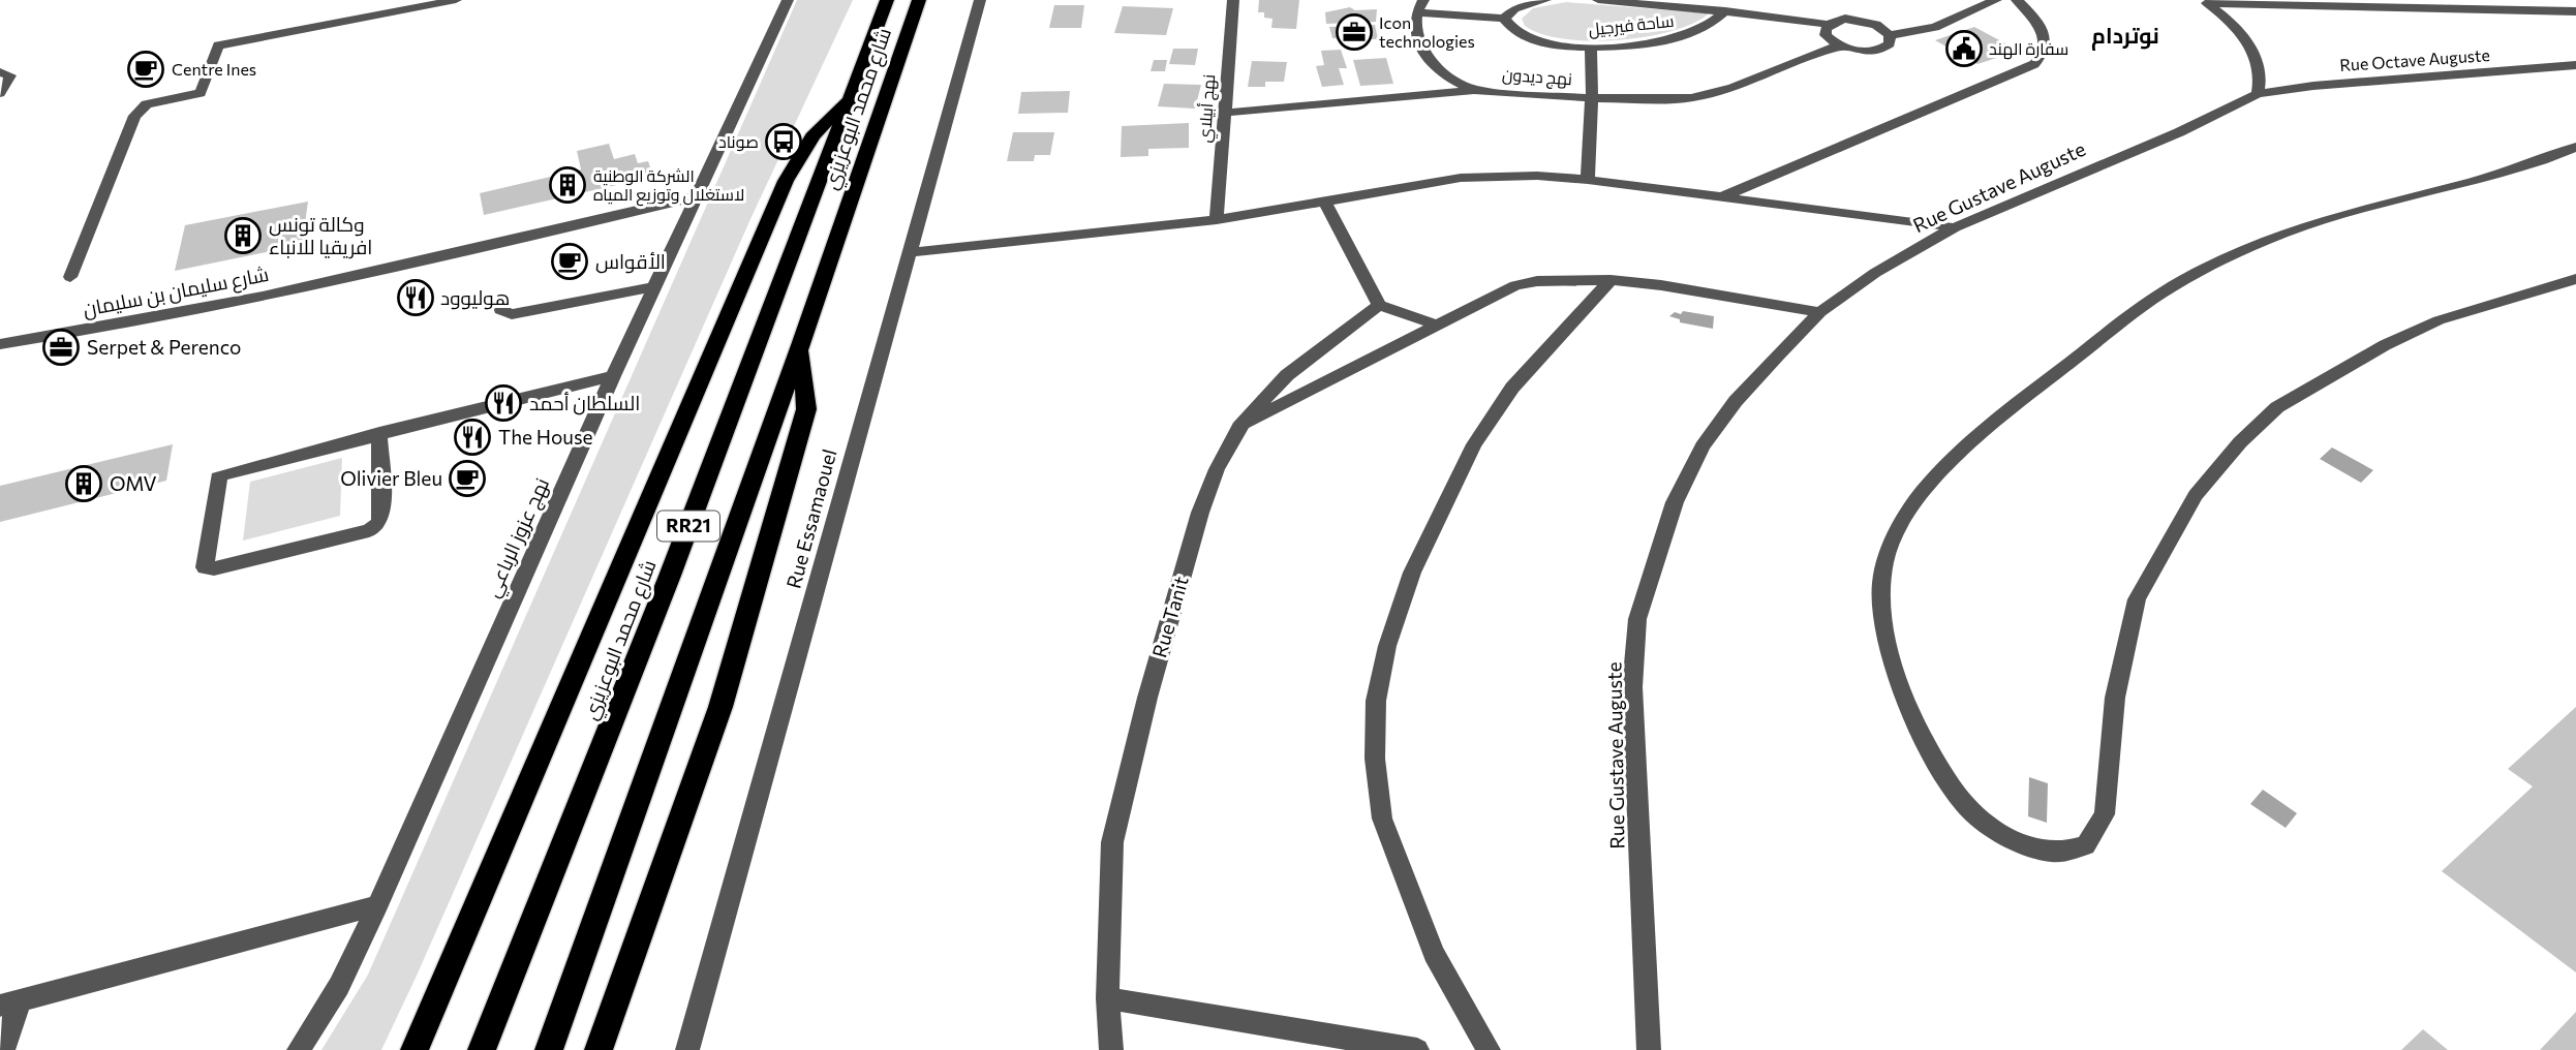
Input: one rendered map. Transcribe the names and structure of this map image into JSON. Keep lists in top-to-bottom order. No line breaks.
{"streets":{"highway":["شارع محمد البوعزيزي","RR21"],"street":["ساحة فيرجيل","Rue Octave Auguste","نهج ديدون","نهج أبيلاي","Rue Gustave Auguste","شارع سليمان بن سليمان","Rue Essamaouel","نهج عزوز الرباعي","Rue Tanit"]},"crossings":[["Rue Octave Auguste","Rue Gustave Auguste"],["نهج ديدون","نهج أبيلاي"],["شارع سليمان بن سليمان","نهج عزوز الرباعي"]],"districts":["نوتردام"],"places":{"office":["Icon technologies","Serpet & Perenco"],"public building":["سفارة الهند"],"cafe":["Centre Ines","الأقواس","Olivier Bleu"],"bus stop":["صوناد"],"building":["الشركة الوطنية لاستغلال وتوزيع المياه","وكالة تونس افريقيا للانباء","OMV"],"restaurant":["هوليوود","السلطان أحمد","The House"]}}
